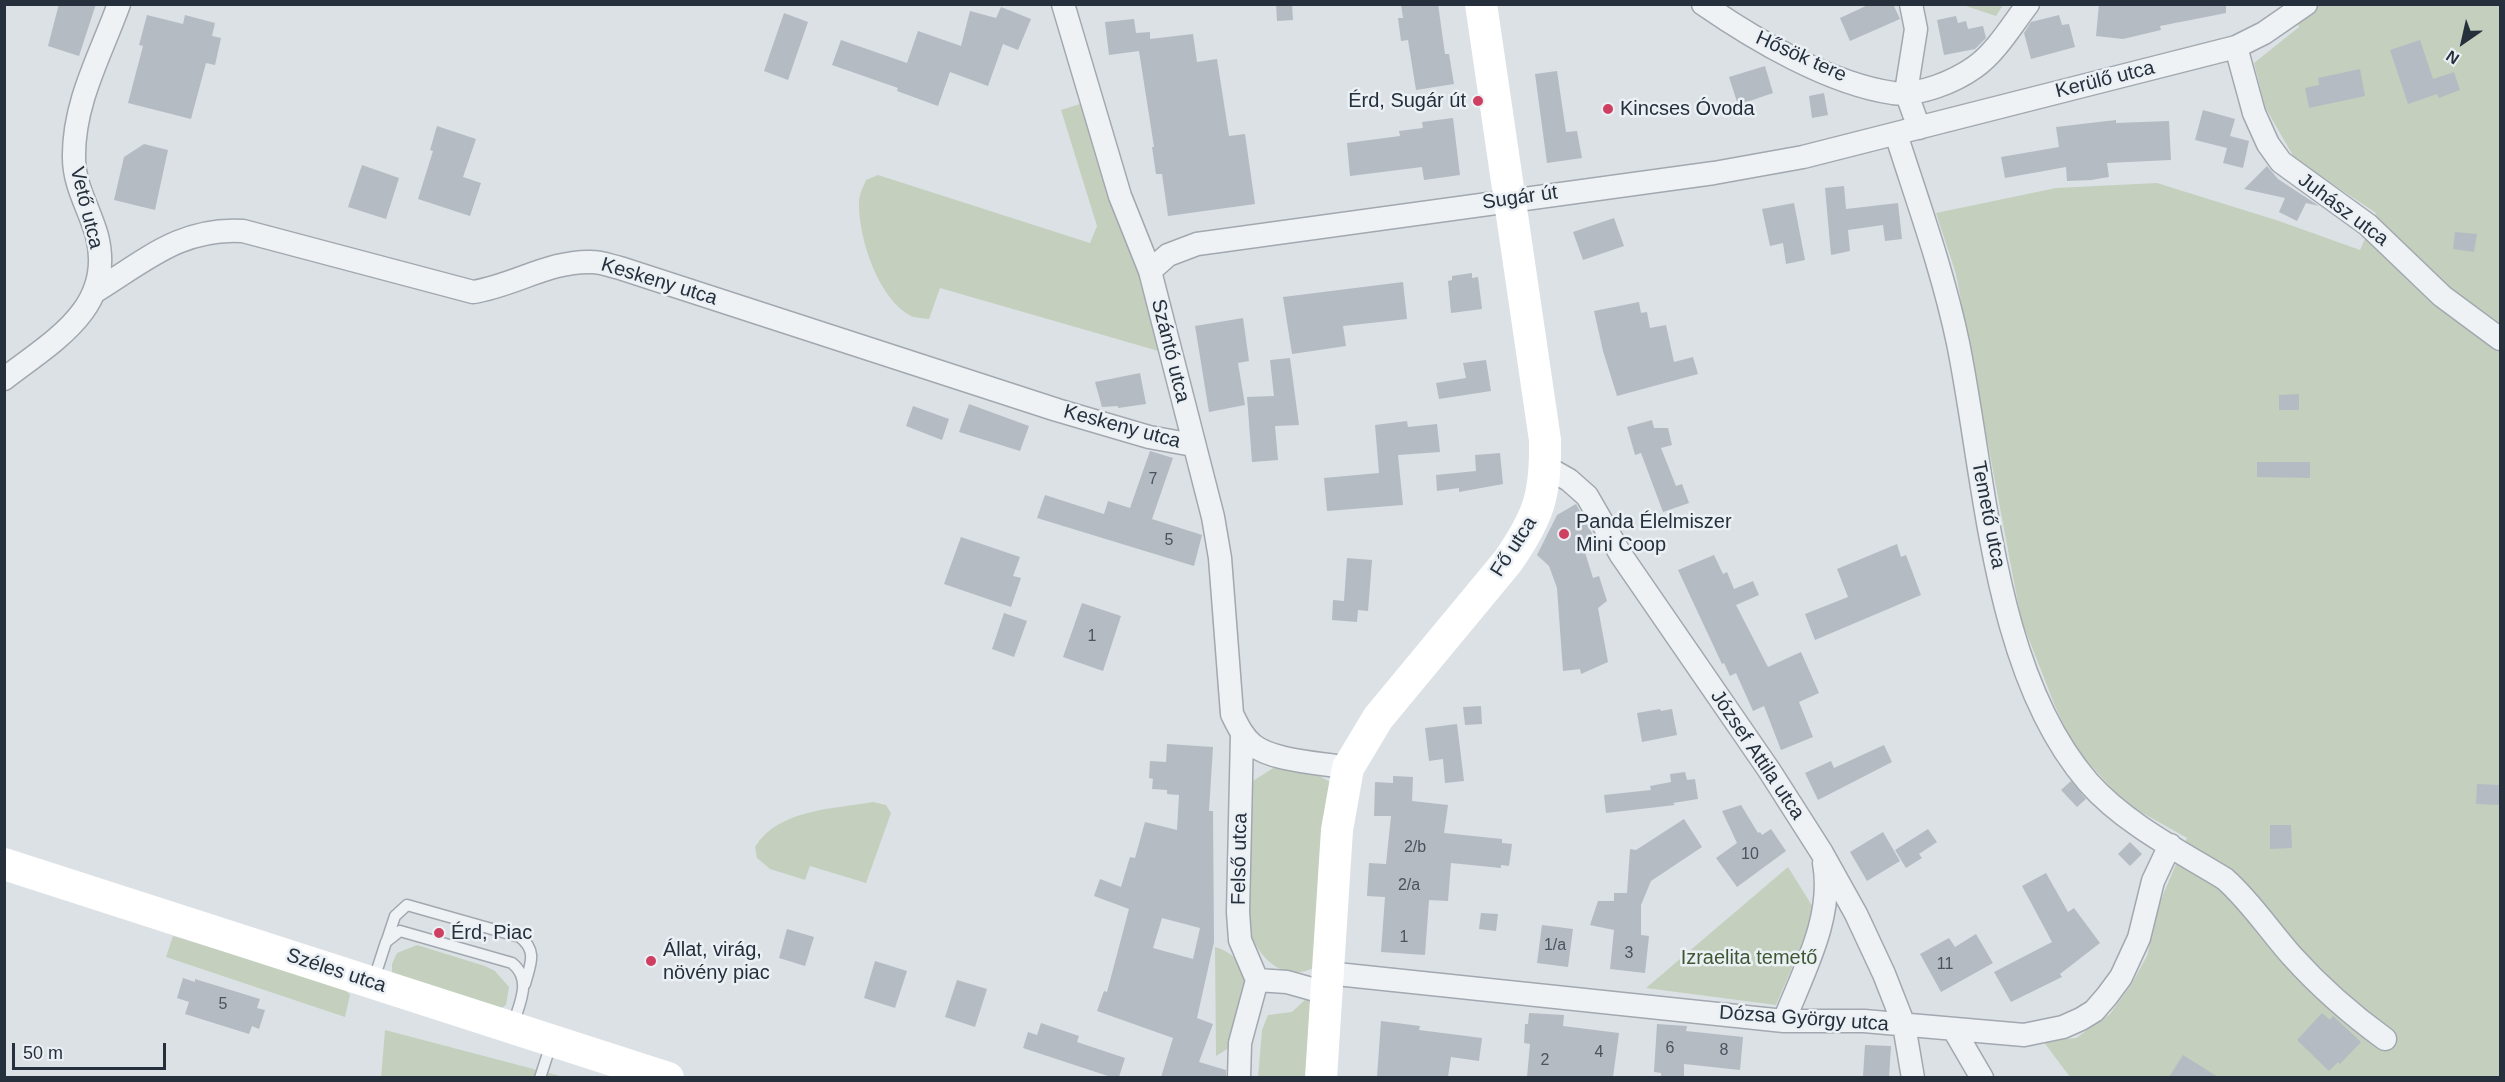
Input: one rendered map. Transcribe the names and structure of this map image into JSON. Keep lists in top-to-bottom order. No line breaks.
{"streets":{"street":["Hősök tere","Kerülő utca","Sugár út","Vető utca","Juhász utca","Keskeny utca","Szántó utca","Temető utca","Fő utca","József Attila utca","Felső utca","Széles utca","Dózsa György utca"]},"crossings":[["Kerülő utca","Sugár út"],["Kerülő utca","Juhász utca"],["Kerülő utca","Temető utca"],["Sugár út","Szántó utca"],["Sugár út","Temető utca"],["Sugár út","Fő utca"],["Vető utca","Keskeny utca"],["Keskeny utca","Szántó utca"],["Szántó utca","Felső utca"],["Temető utca","Dózsa György utca"],["Fő utca","József Attila utca"],["Fő utca","Dózsa György utca"],["József Attila utca","Dózsa György utca"]],"parks":["Izraelita temető"],"places":["Érd, Sugár út","Kincses Óvoda","Panda Élelmiszer Mini Coop","Érd, Piac","Állat, virág, növény piac"],"house_numbers":["7","5","1","2/b","10","2/a","1","1/a","3","11","5","6","8","4","2"],"scale_bar":"50 m","north":"bottom left"}
